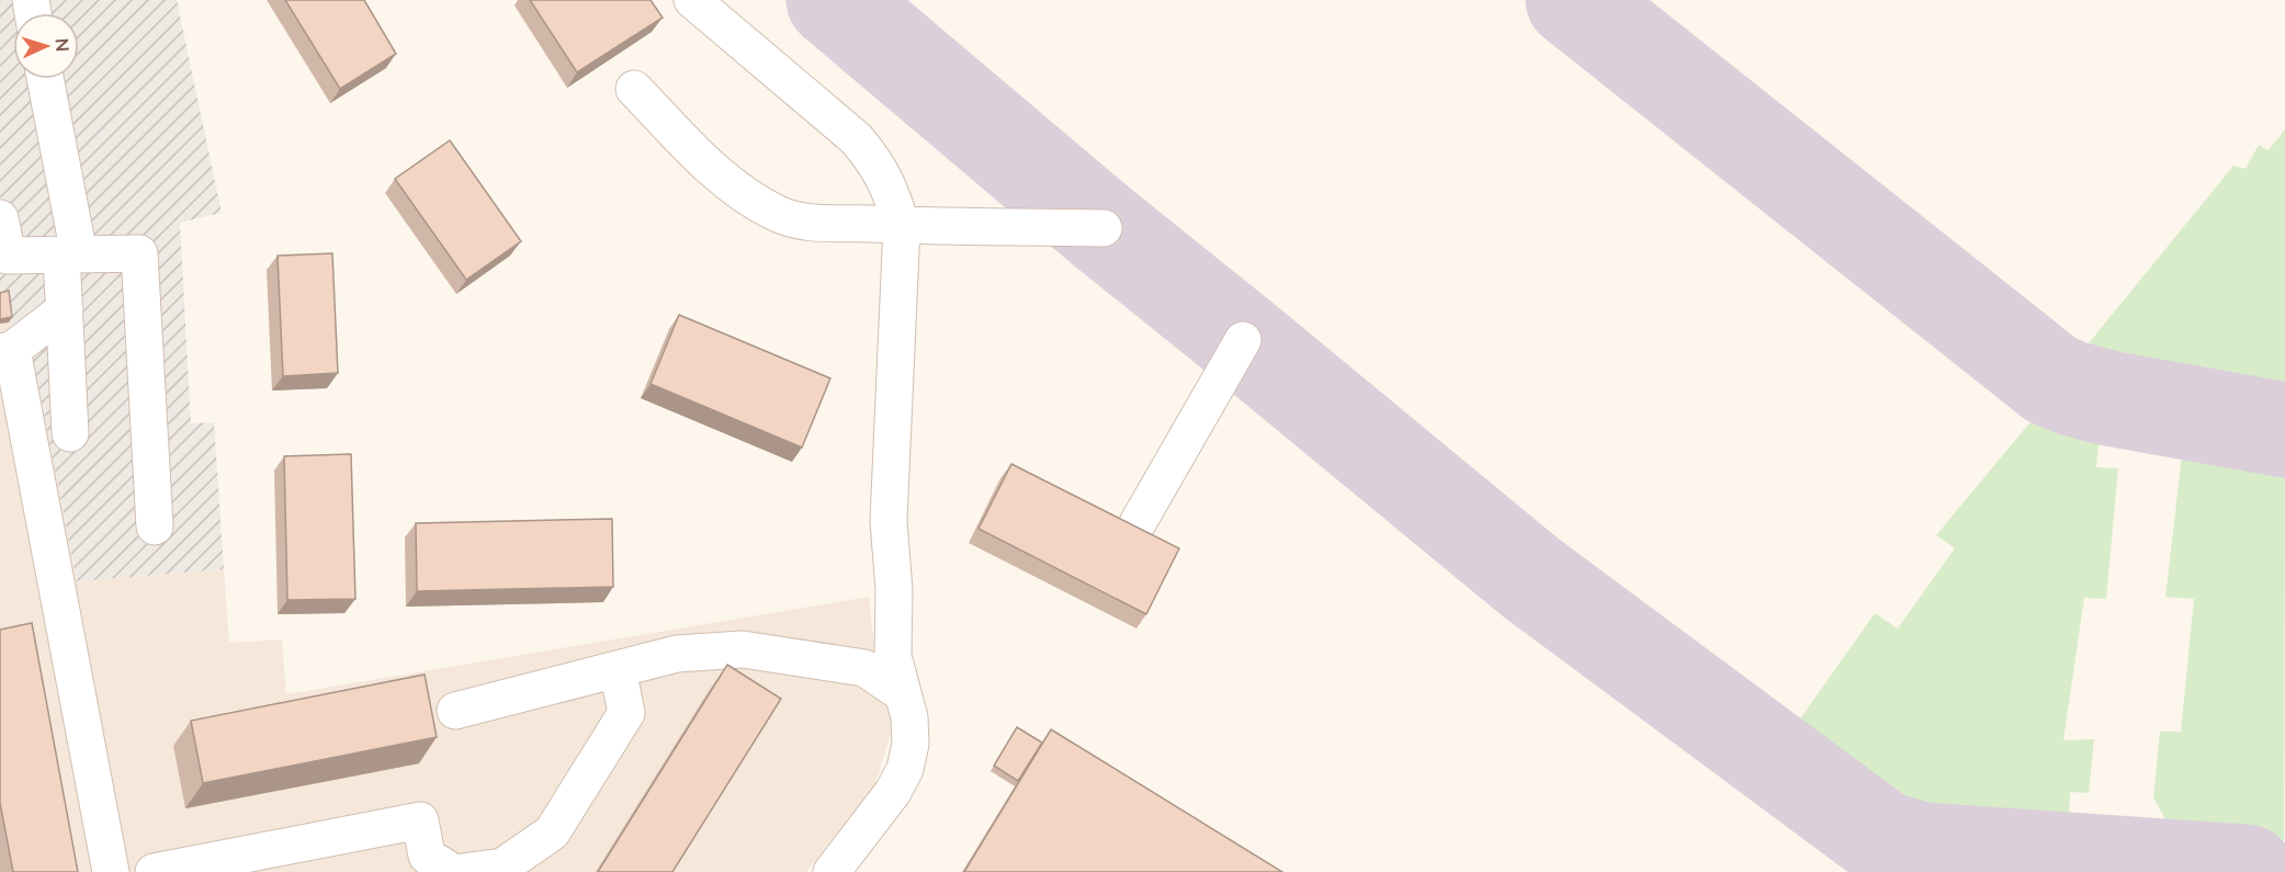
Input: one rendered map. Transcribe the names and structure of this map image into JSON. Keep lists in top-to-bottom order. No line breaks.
{"north":"right"}
